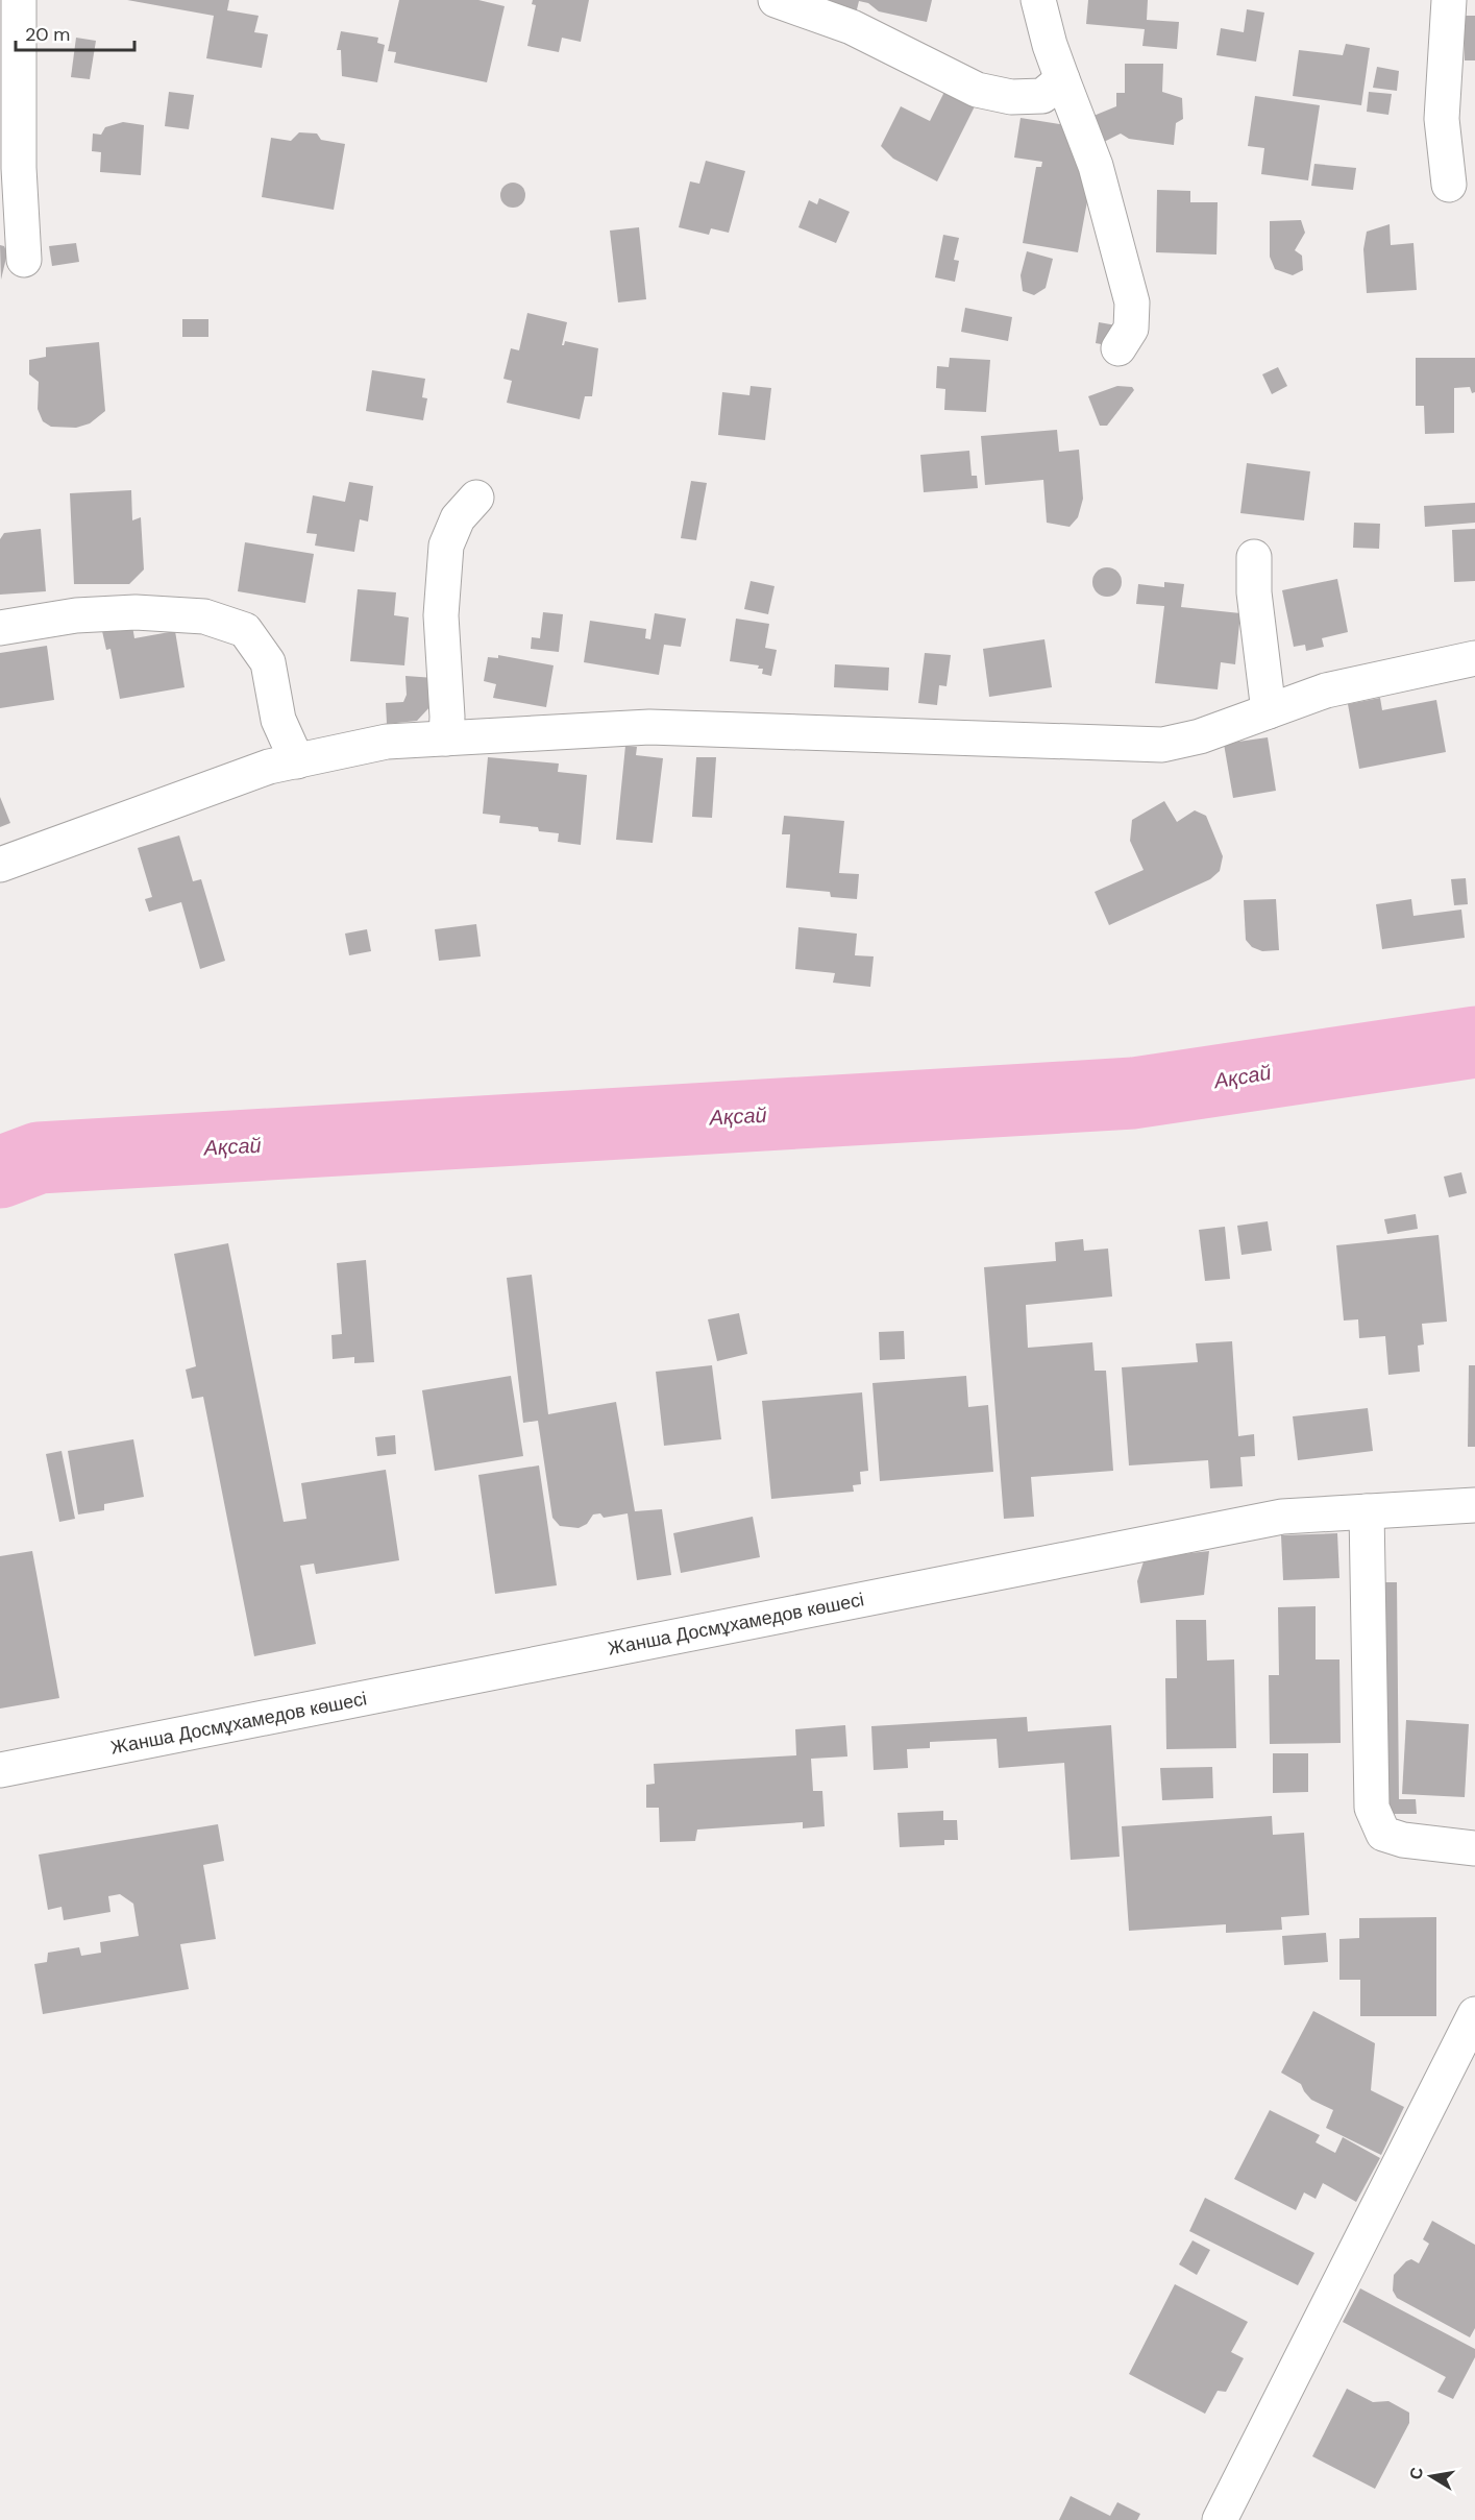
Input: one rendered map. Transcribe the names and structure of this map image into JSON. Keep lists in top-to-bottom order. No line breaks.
{"streets":{"street":["Жанша Досмұхамедов көшесі"]},"water":["Ақсай"],"scale_bar":"20 m","north":"left"}
